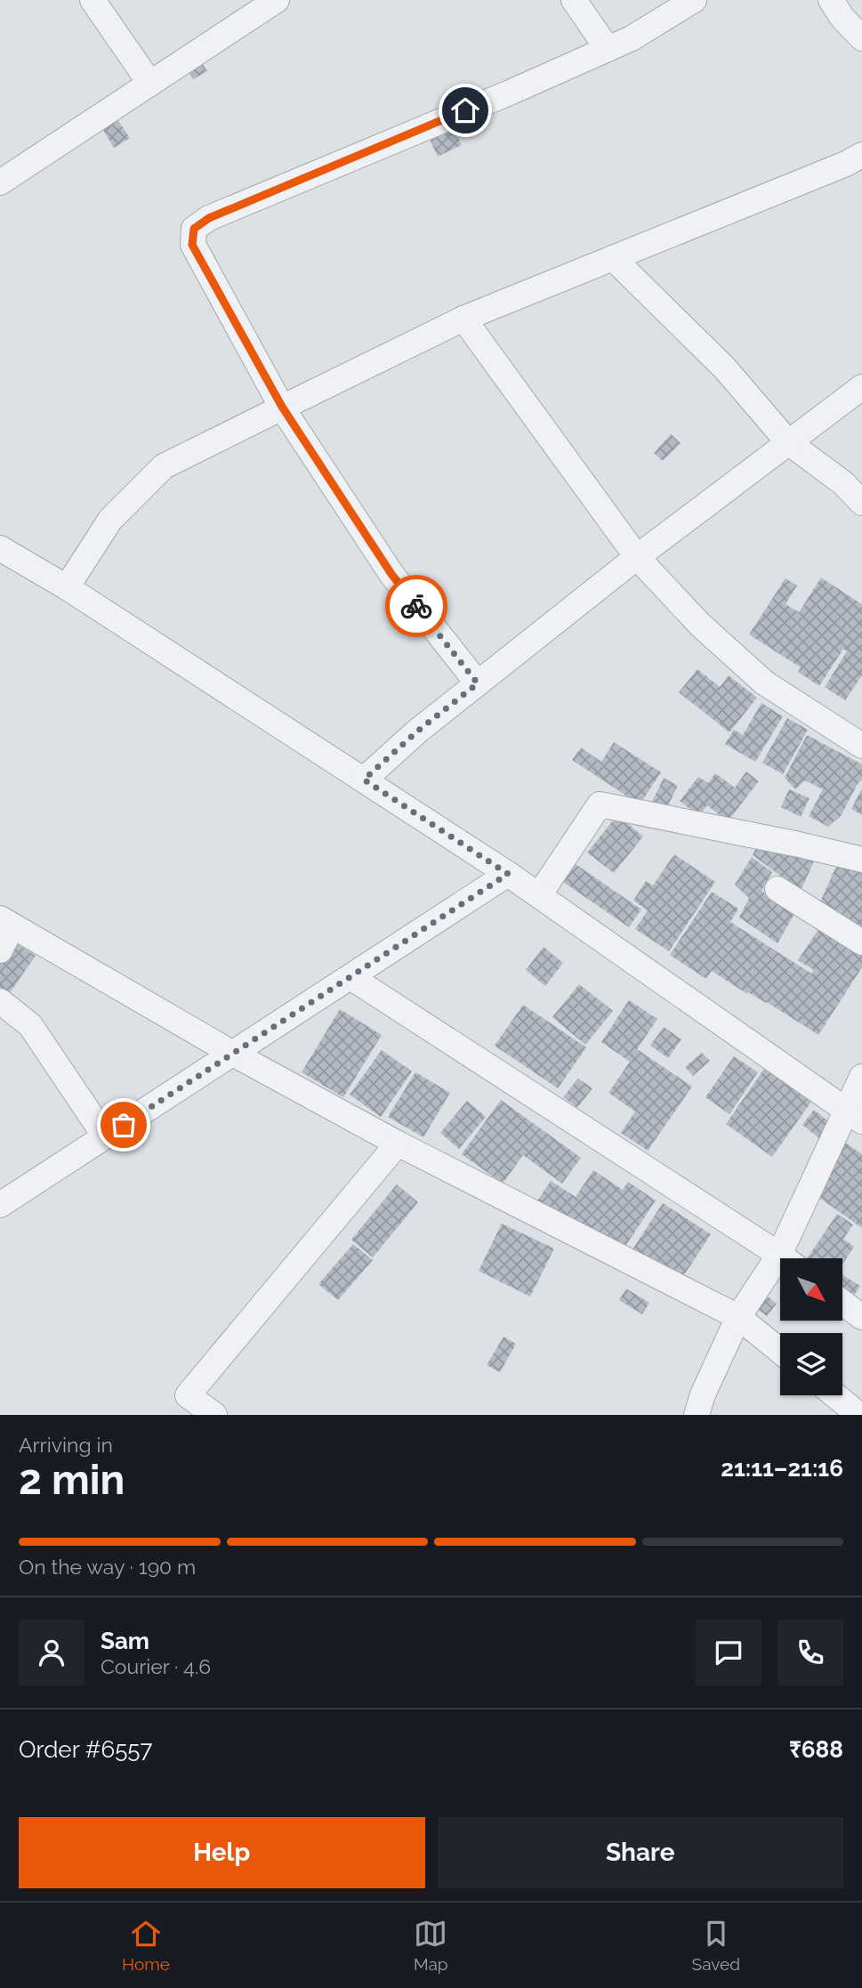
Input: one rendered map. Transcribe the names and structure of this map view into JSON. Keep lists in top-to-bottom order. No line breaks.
{"north":"bottom right","page":{"heading":["2 min","Arriving in","21:11–21:16"],"panel":["Sam","Courier · 4.6","Order #6557","₹688"],"bar":"On the way · 190 m","buttons":["Help","Share"],"tabs":["Home","Map","Saved"]}}
